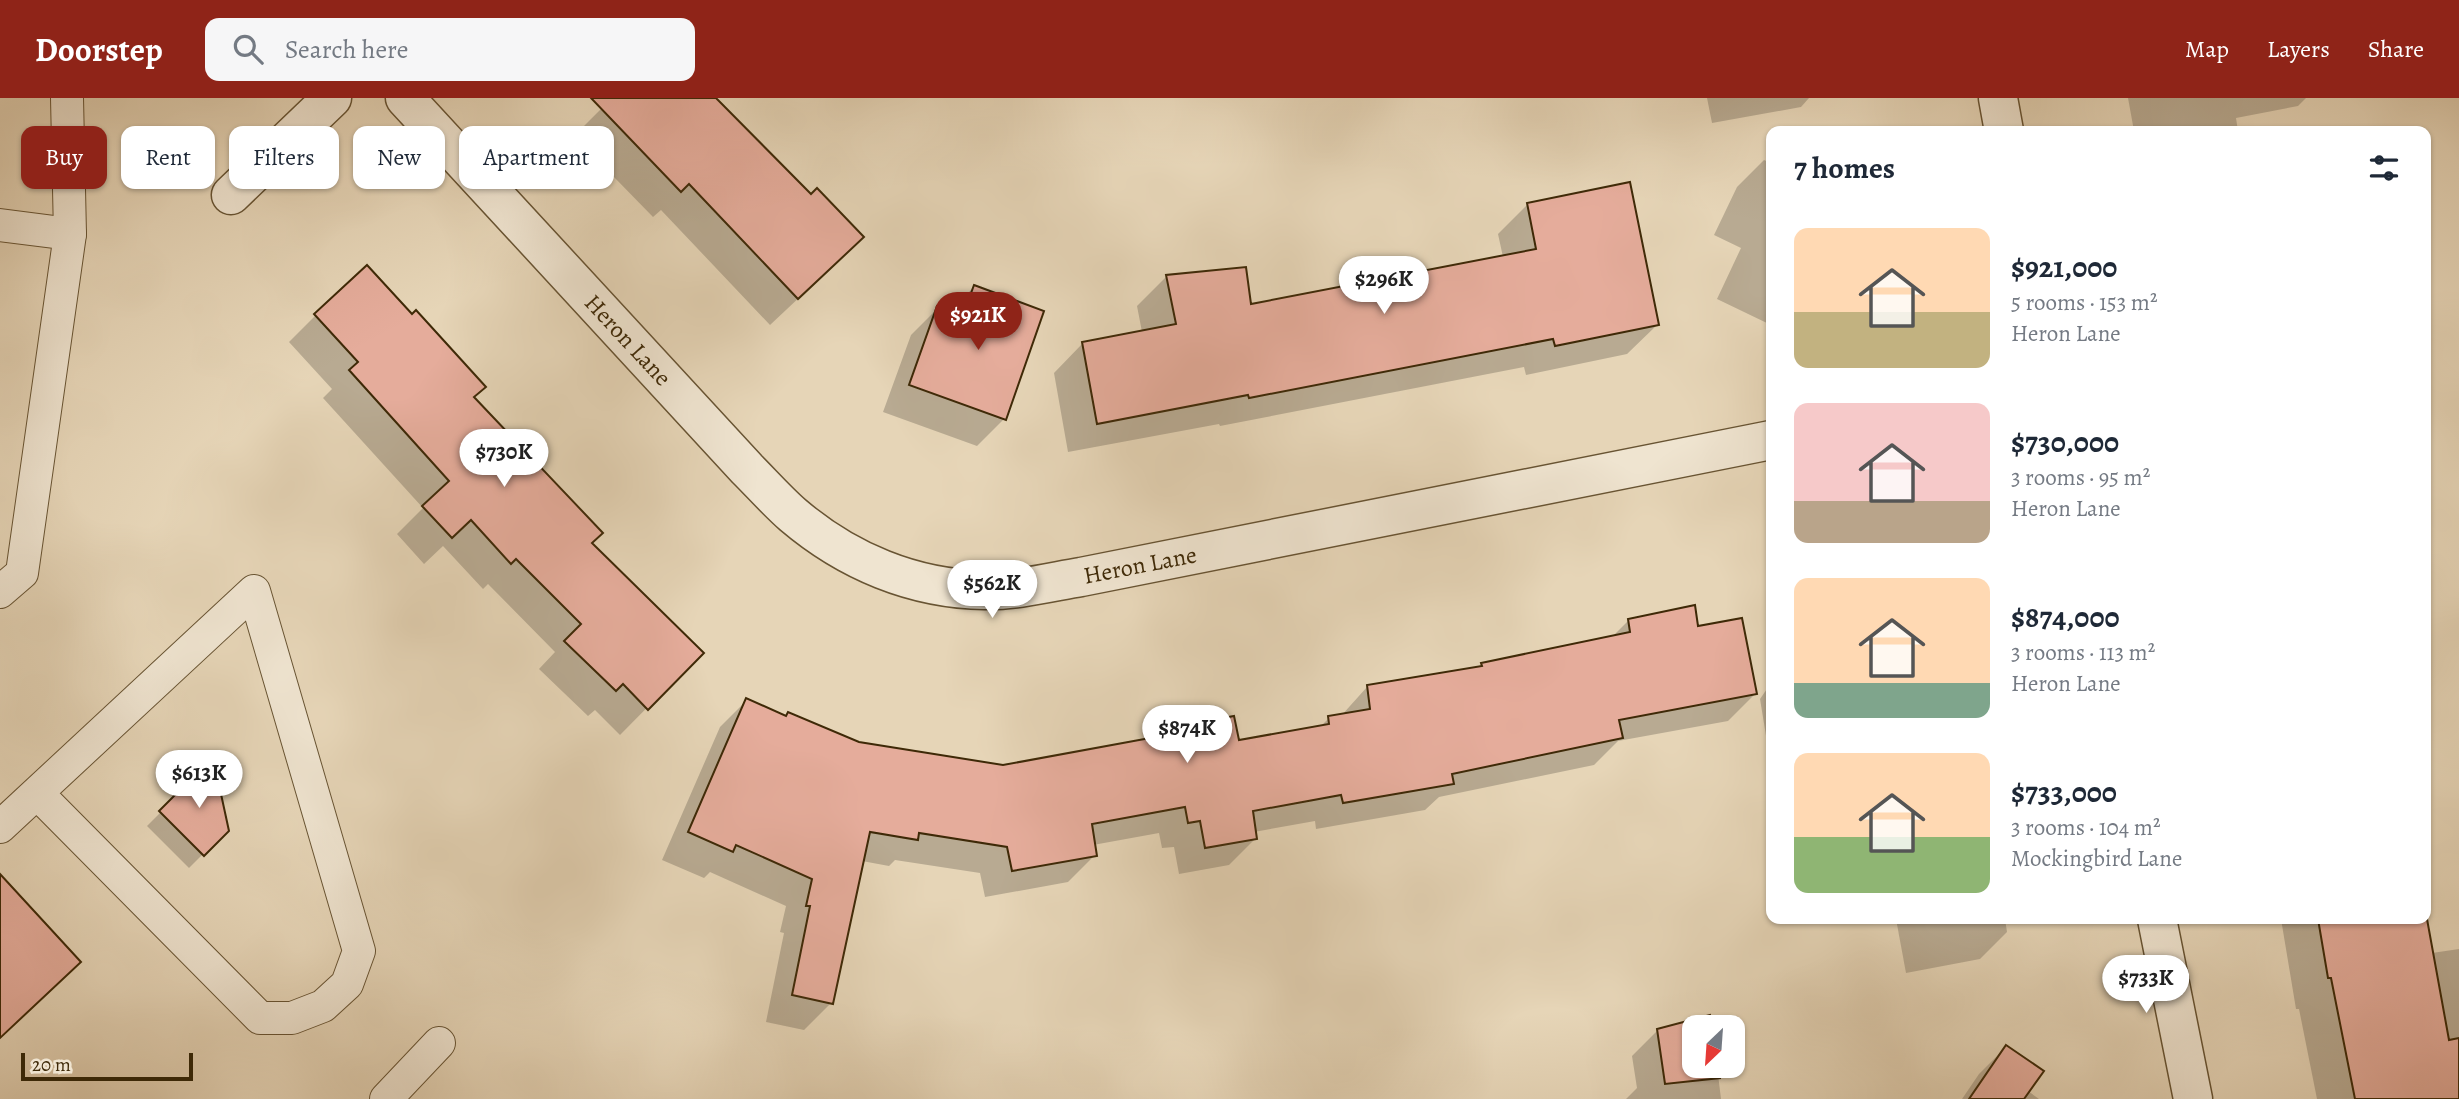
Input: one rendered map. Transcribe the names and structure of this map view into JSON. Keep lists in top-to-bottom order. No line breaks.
{"streets":{"street":["Heron Lane"]},"scale_bar":"20 m","north":"bottom left","page":{"header":"Doorstep","search":"Search here","nav":["Map","Layers","Share"],"chip":["Buy","Rent","Filters","New","Apartment"],"heading":"7 homes","list":[{"name":"$921,000","note":"5 rooms · 153 m² · Heron Lane"},{"name":"$730,000","note":"3 rooms · 95 m² · Heron Lane"},{"name":"$874,000","note":"3 rooms · 113 m² · Heron Lane"},{"name":"$733,000","note":"3 rooms · 104 m² · Mockingbird Lane"}],"price":["$296K","$921K","$730K","$562K","$874K","$613K","$733K"],"scale":"20 m"}}
